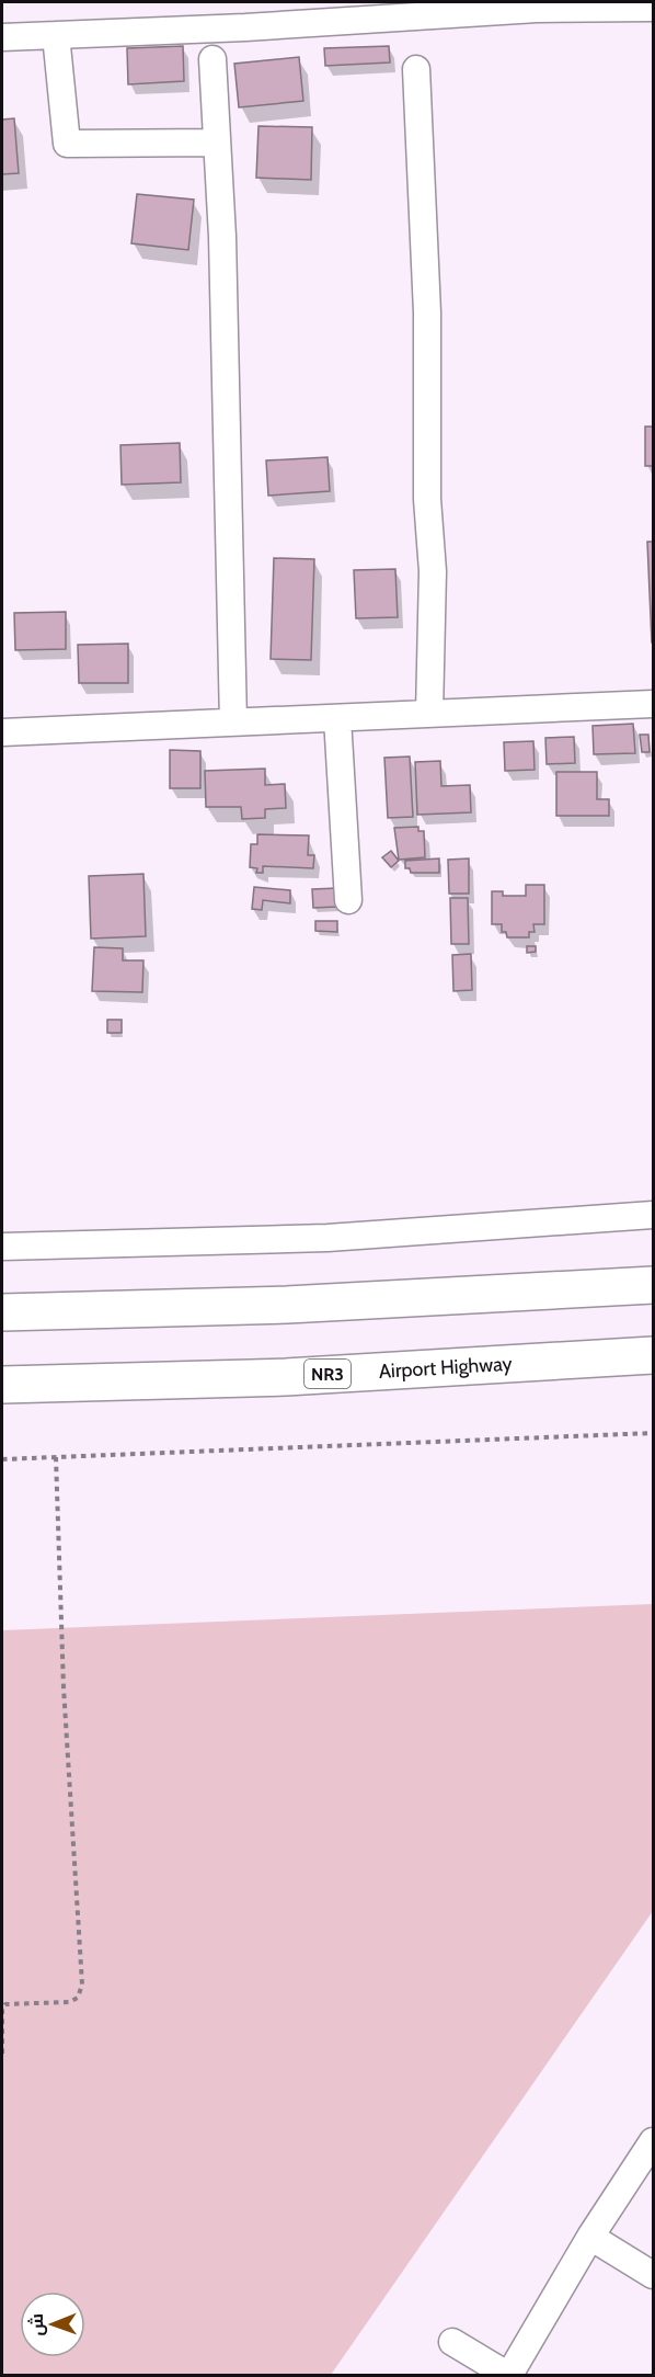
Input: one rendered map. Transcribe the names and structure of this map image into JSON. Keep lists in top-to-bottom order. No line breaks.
{"streets":{"highway":["Airport Highway","NR3"]},"north":"left"}
